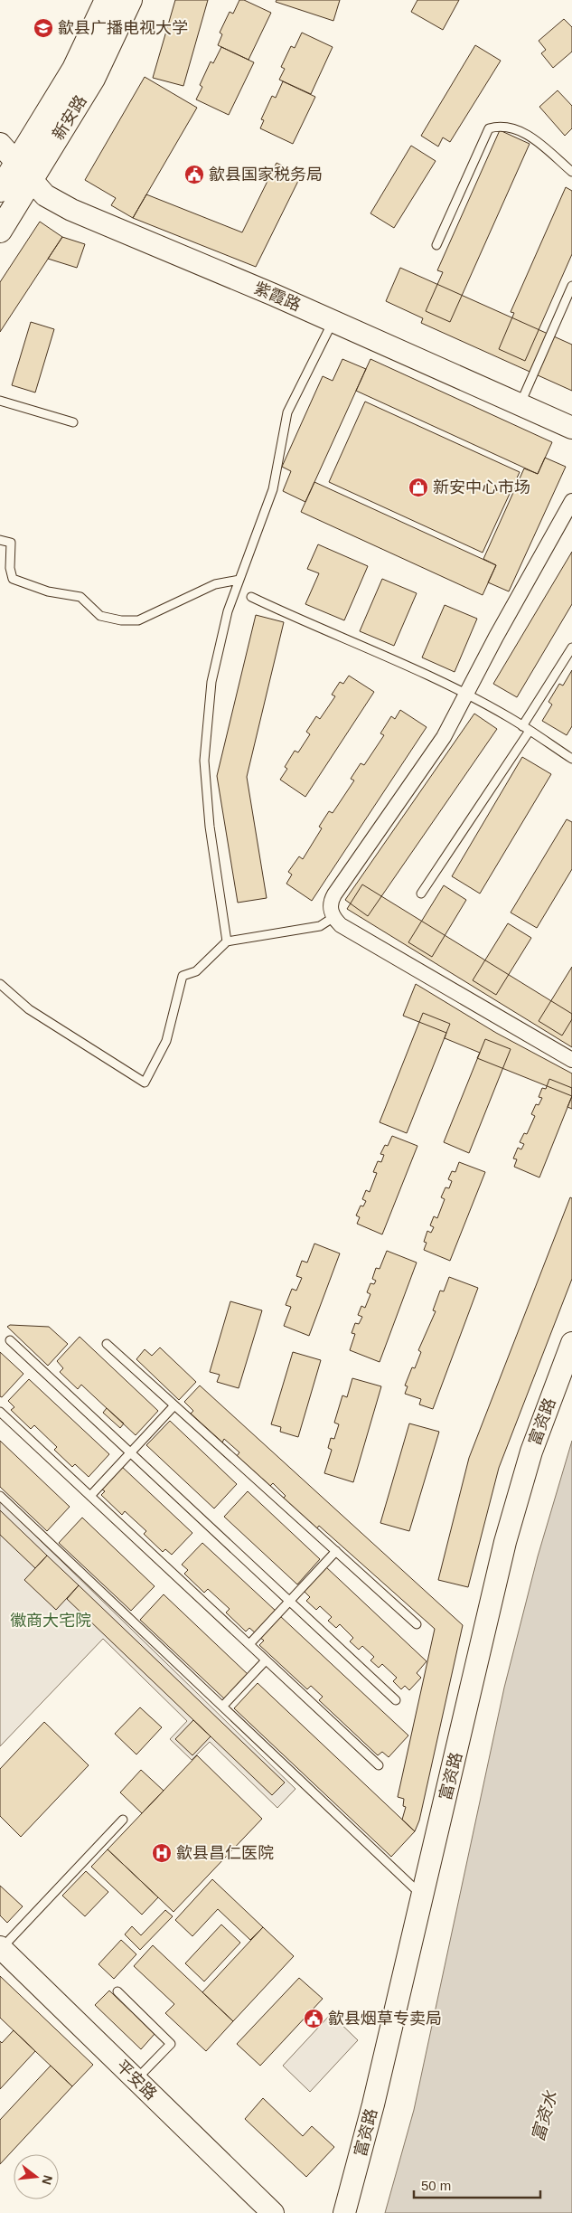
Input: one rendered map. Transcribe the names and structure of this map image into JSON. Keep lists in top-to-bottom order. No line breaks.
{"streets":{"main road":["新安路"],"street":["紫霞路","富资路","平安路"]},"crossings":[["新安路","紫霞路"]],"water":["富资水"],"parks":["徽商大宅院"],"places":{"school or university":["歙县广播电视大学"],"public building":["歙县国家税务局","歙县烟草专卖局"],"shop":["新安中心市场"],"hospital":["歙县昌仁医院"]},"scale_bar":"50 m","north":"right"}
